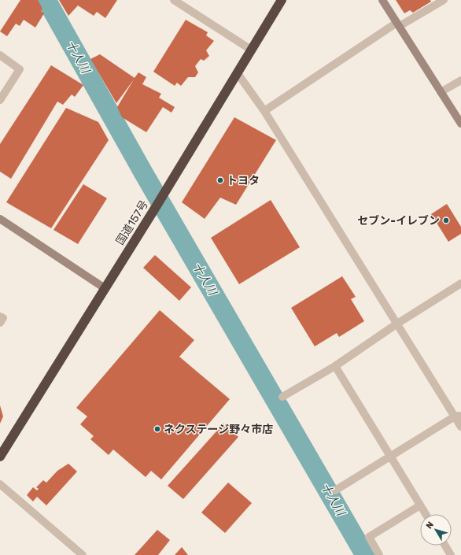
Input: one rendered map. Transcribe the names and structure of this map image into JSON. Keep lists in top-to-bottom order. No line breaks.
{"streets":{"highway":["国道157号"]},"water":["十人川"],"places":["トヨタ","セブン-イレブン","ネクステージ野々市店"],"north":"top left"}
